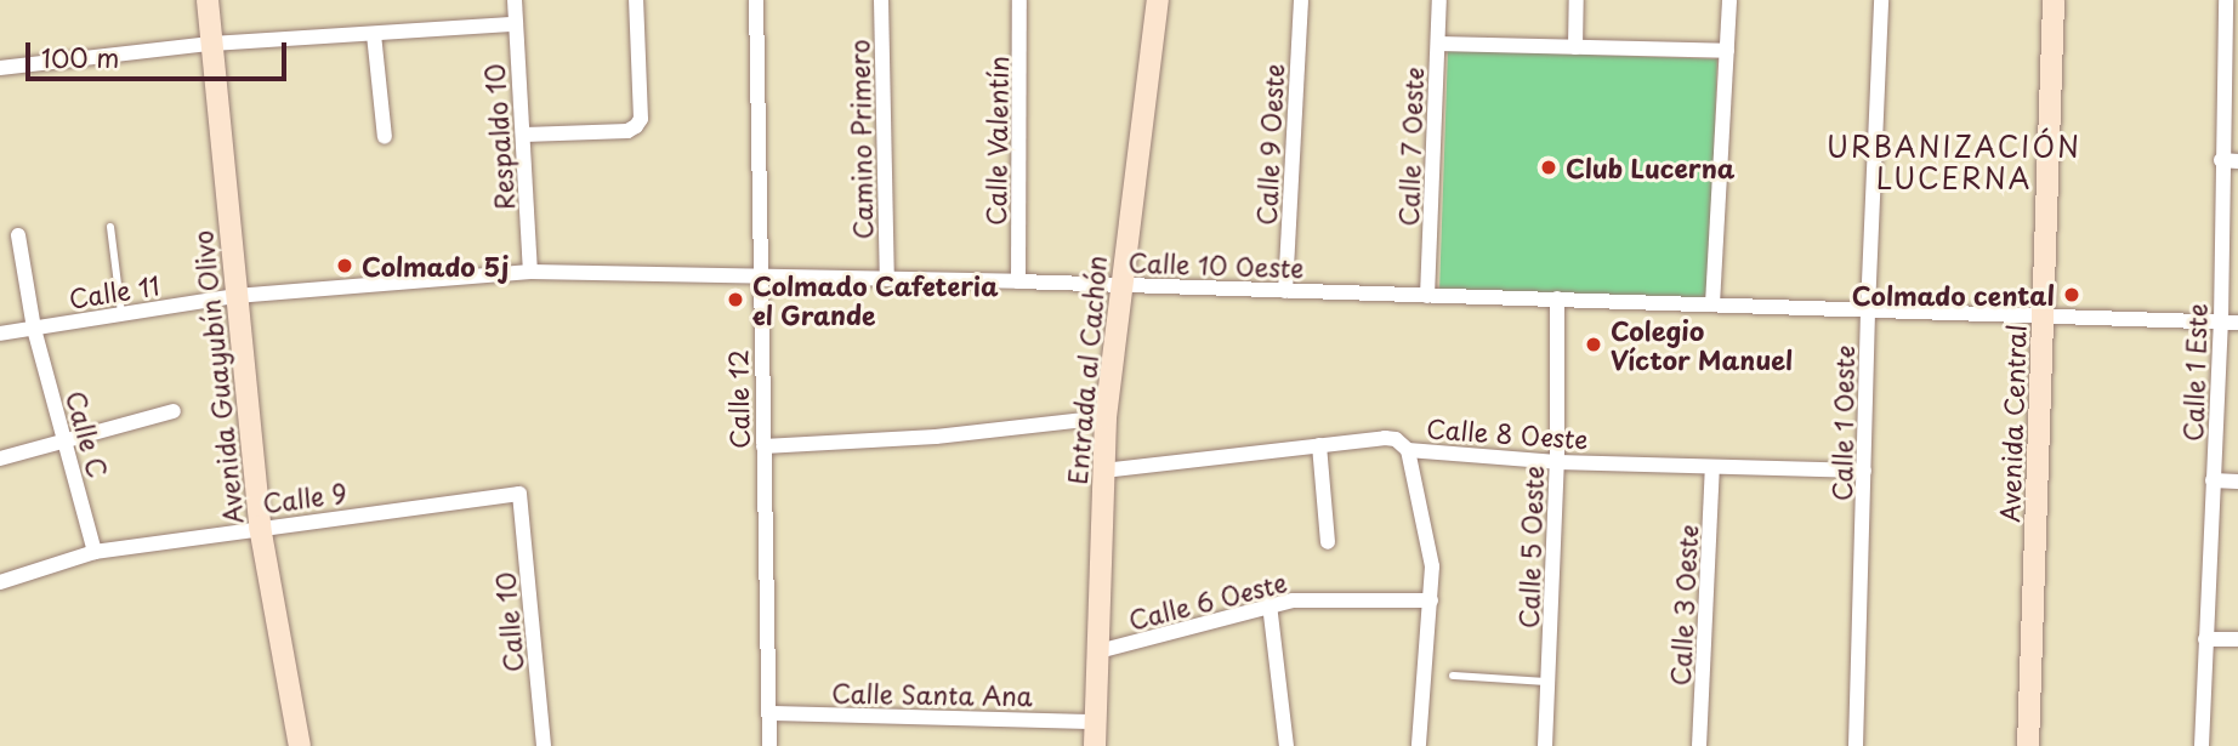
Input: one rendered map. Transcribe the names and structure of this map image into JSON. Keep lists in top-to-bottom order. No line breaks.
{"streets":{"main road":["Entrada al Cachón","Avenida Guayubín Olivo","Avenida Central"],"street":["Respaldo 10","Camino Primero","Calle Valentín","Calle 9 Oeste","Calle 7 Oeste","Calle 10 Oeste","Calle 11","Calle 1 Este","Calle 12","Calle 1 Oeste","Calle 8 Oeste","Calle C","Calle 9","Calle 5 Oeste","Calle 6 Oeste","Calle 3 Oeste","Calle 10","Calle Santa Ana"]},"crossings":[["Respaldo 10","Calle 10 Oeste"],["Camino Primero","Calle 10 Oeste"],["Calle Valentín","Calle 10 Oeste"],["Calle 9 Oeste","Calle 10 Oeste"],["Calle 7 Oeste","Calle 10 Oeste"],["Calle 10 Oeste","Calle 11"],["Calle 10 Oeste","Entrada al Cachón"],["Calle 10 Oeste","Calle 1 Este"],["Calle 10 Oeste","Avenida Guayubín Olivo"],["Calle 10 Oeste","Calle 12"],["Calle 10 Oeste","Calle 1 Oeste"],["Calle 10 Oeste","Avenida Central"],["Calle 10 Oeste","Calle 5 Oeste"],["Calle 11","Avenida Guayubín Olivo"],["Calle 11","Calle C"],["Entrada al Cachón","Calle 8 Oeste"],["Entrada al Cachón","Calle 6 Oeste"],["Entrada al Cachón","Calle Santa Ana"],["Avenida Guayubín Olivo","Calle 9"],["Calle 12","Calle Santa Ana"],["Calle 1 Oeste","Calle 8 Oeste"],["Calle 8 Oeste","Calle 5 Oeste"],["Calle 8 Oeste","Calle 3 Oeste"],["Calle C","Calle 9"],["Calle 9","Calle 10"]],"districts":["URBANIZACIÓN LUCERNA"],"places":["Club Lucerna","Colmado 5j","Colmado cental","Colmado Cafeteria el Grande","Colegio Víctor Manuel"],"scale_bar":"100 m"}
